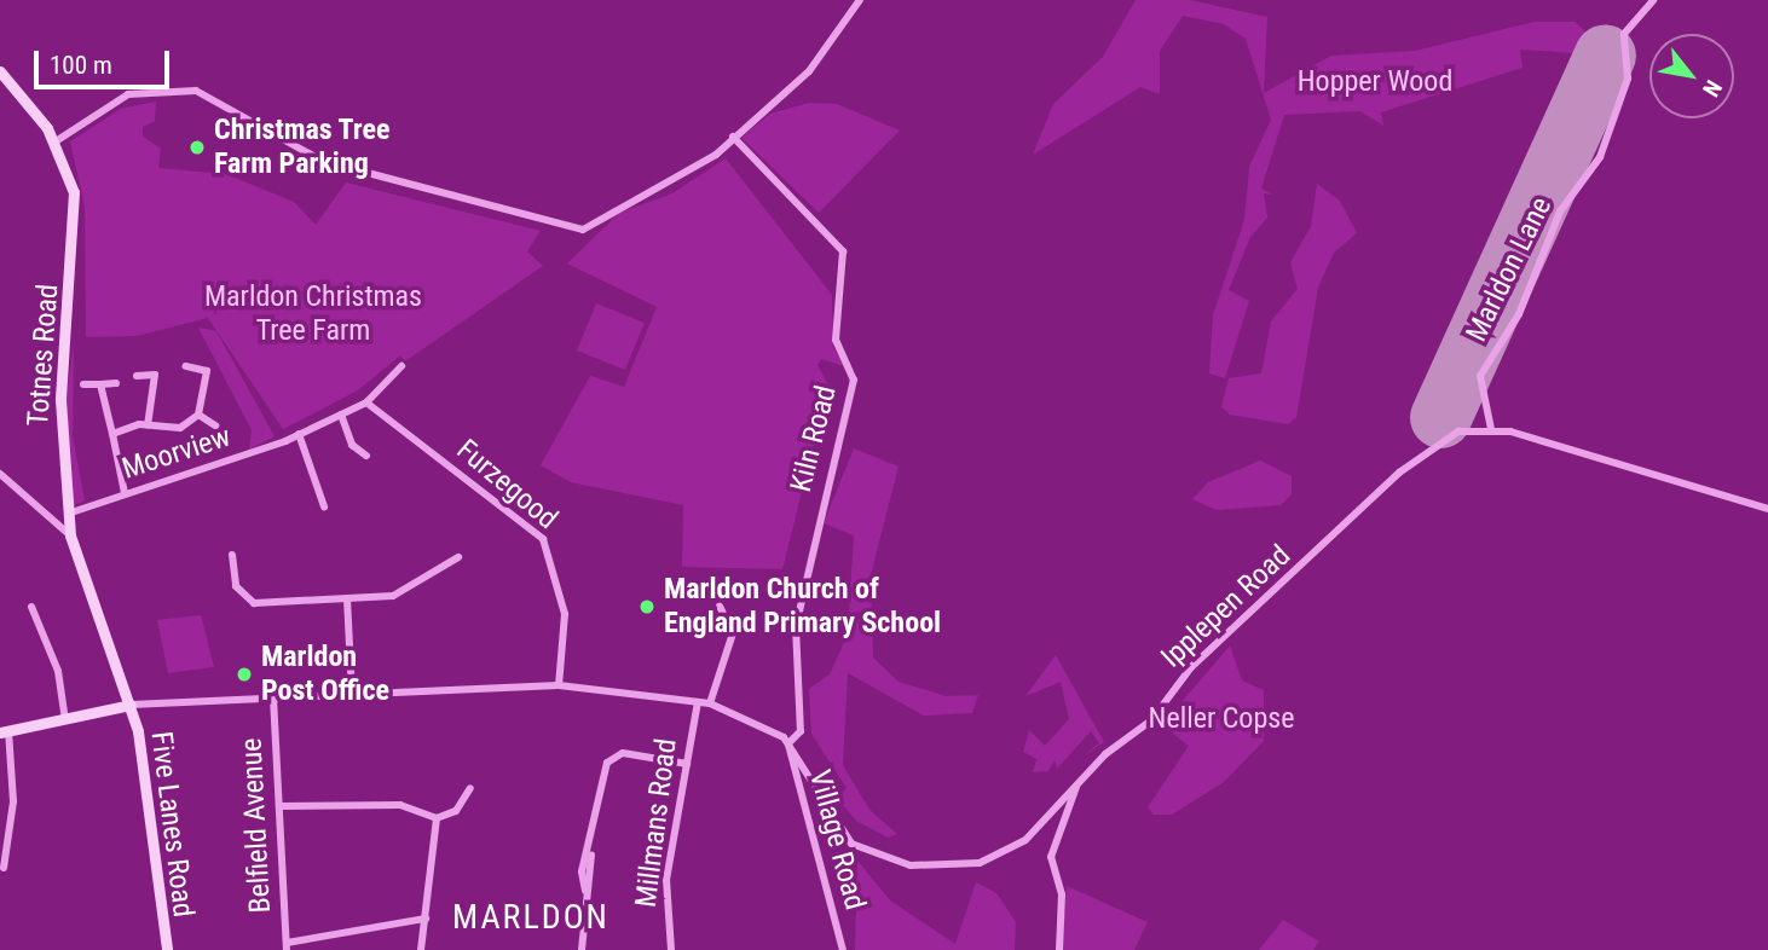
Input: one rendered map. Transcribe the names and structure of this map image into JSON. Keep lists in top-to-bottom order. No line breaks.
{"streets":{"street":["Marldon Lane","Totnes Road","Kiln Road","Moorview","Furzegood","Ipplepen Road","Millmans Road","Five Lanes Road","Belfield Avenue","Village Road"]},"crossings":[["Marldon Lane","Ipplepen Road"],["Totnes Road","Moorview"],["Totnes Road","Five Lanes Road"],["Kiln Road","Ipplepen Road"],["Kiln Road","Village Road"],["Moorview","Furzegood"],["Ipplepen Road","Village Road"]],"districts":["MARLDON"],"parks":["Hopper Wood","Marldon Christmas Tree Farm","Neller Copse"],"places":["Christmas Tree Farm Parking","Marldon Church of England Primary School","Marldon Post Office"],"scale_bar":"100 m","north":"bottom right"}
